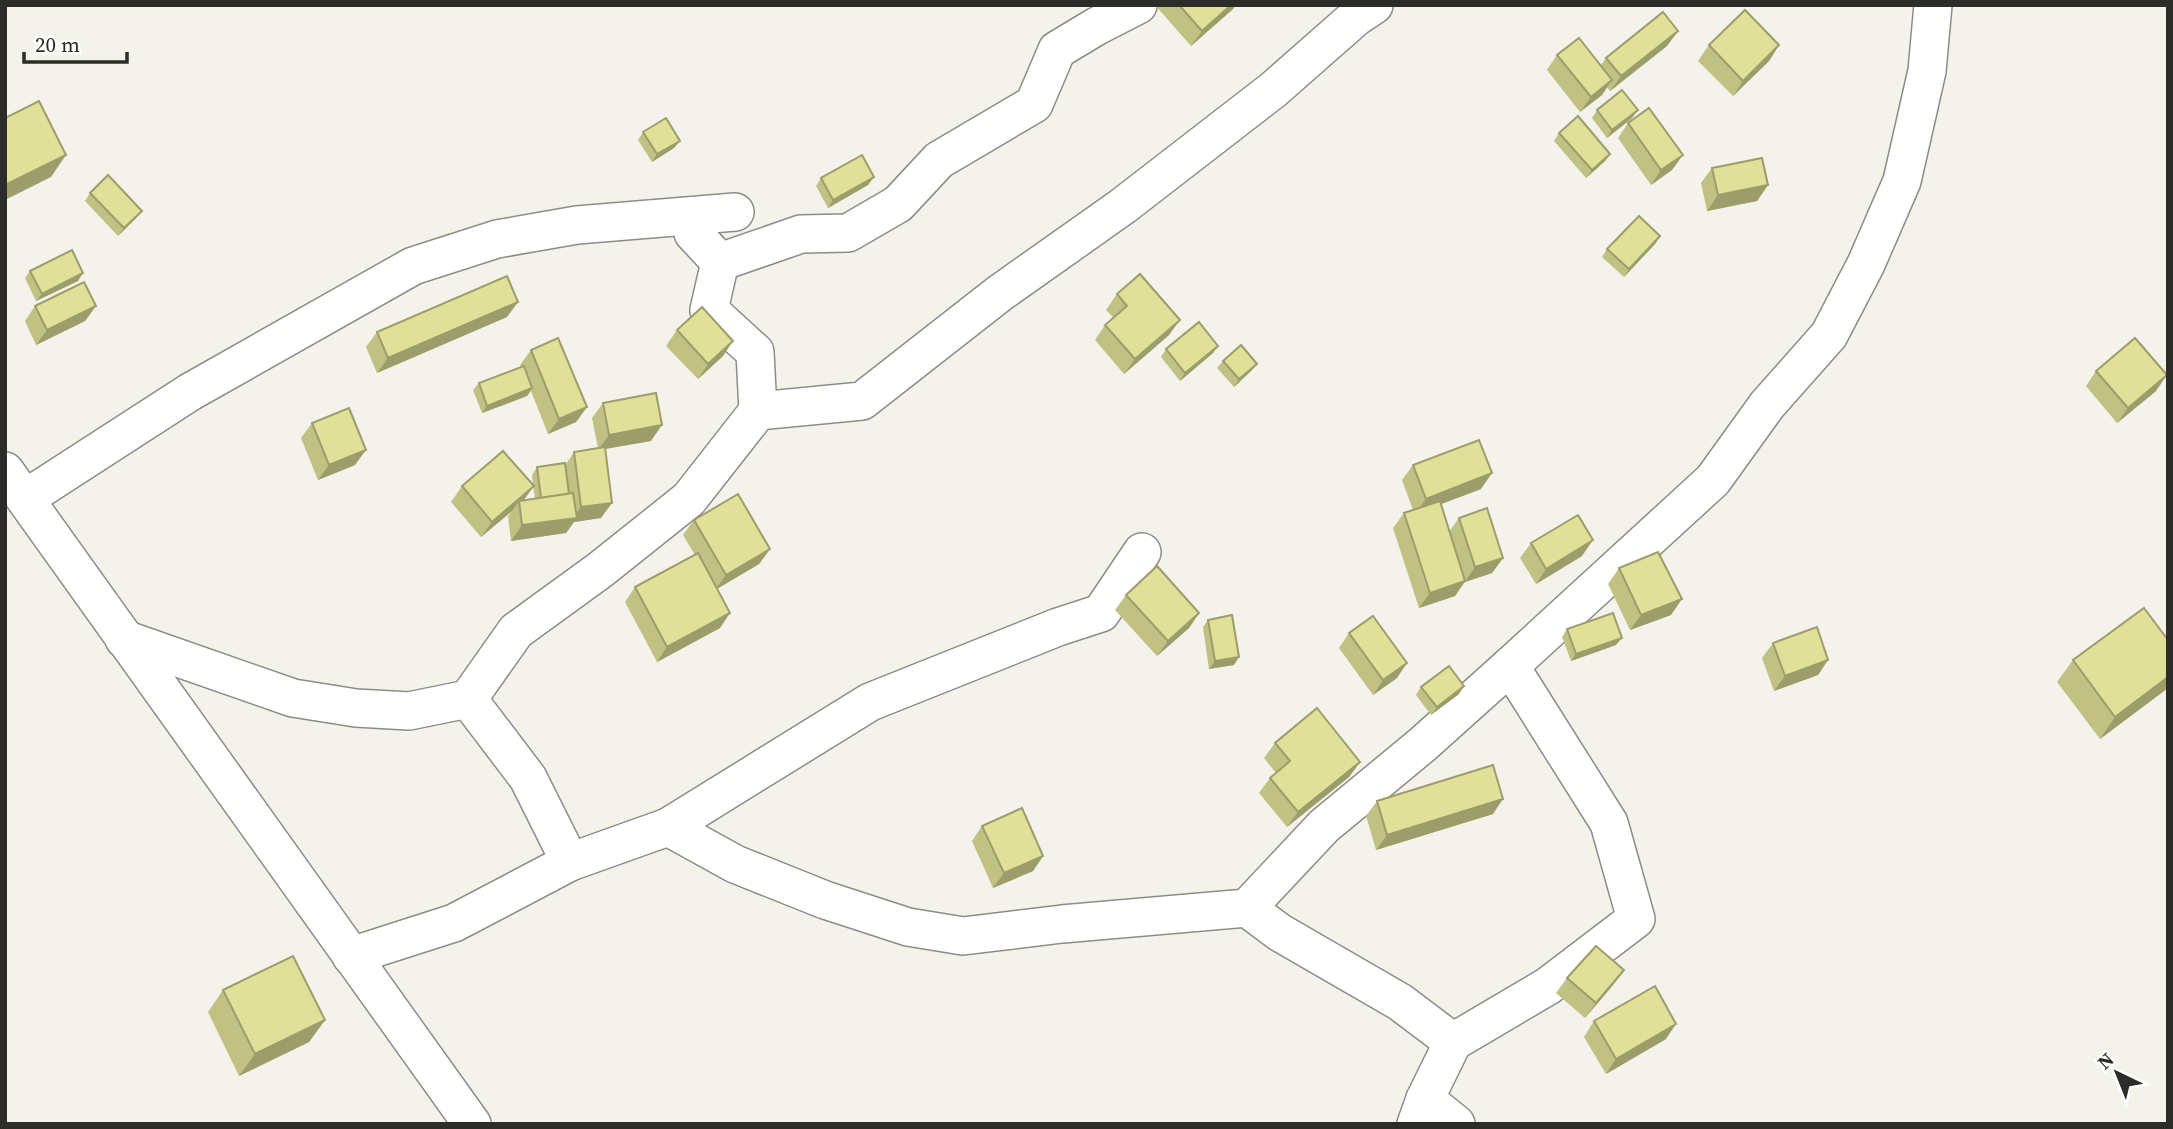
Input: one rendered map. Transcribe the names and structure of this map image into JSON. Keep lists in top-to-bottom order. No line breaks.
{"scale_bar":"20 m","north":"top left"}
